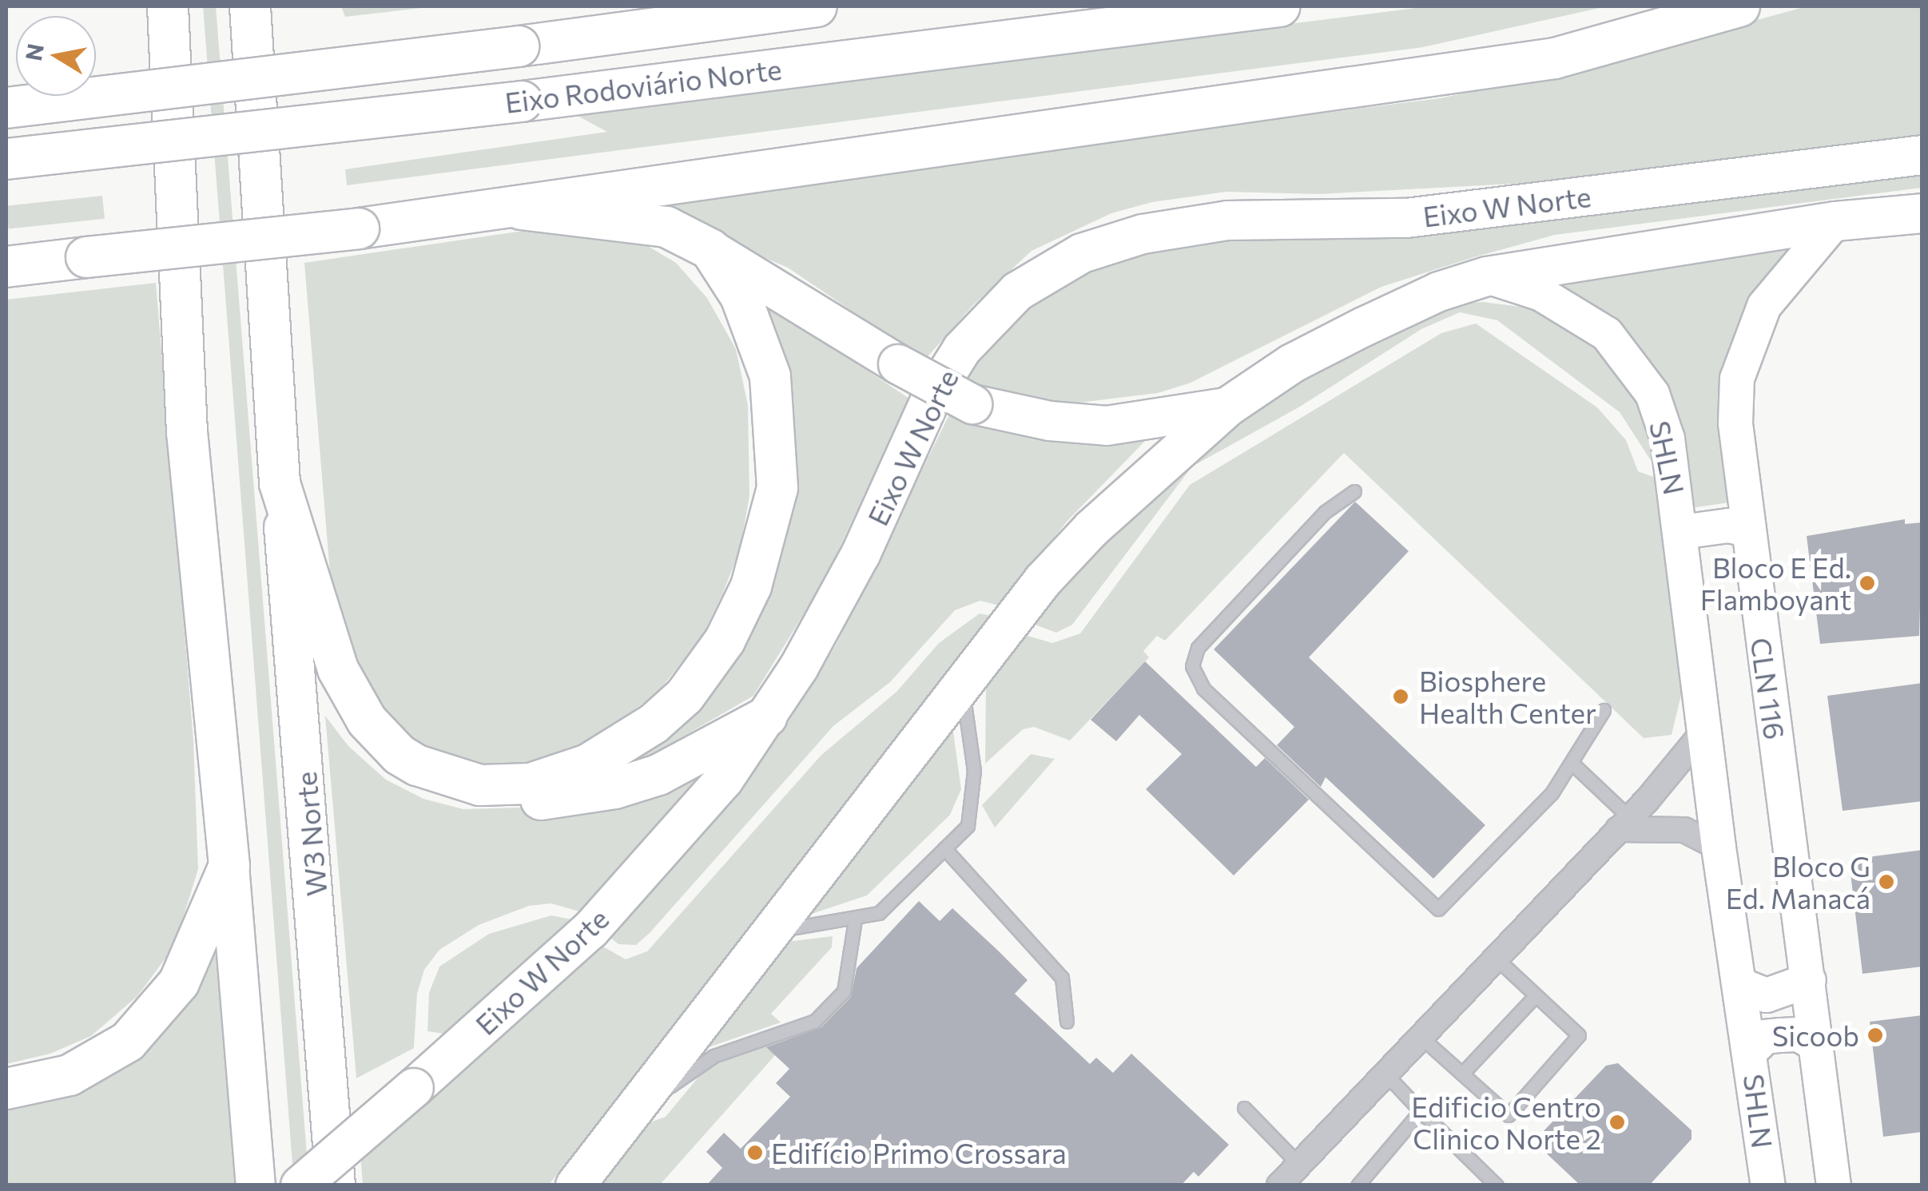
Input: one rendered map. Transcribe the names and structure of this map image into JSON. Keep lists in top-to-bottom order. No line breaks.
{"streets":{"highway":["Eixo Rodoviário Norte"],"main road":["Eixo W Norte","SHLN","CLN 116","W3 Norte"]},"places":["Bloco E Ed. Flamboyant","Biosphere Health Center","Bloco G Ed. Manacá","Sicoob","Edificio Centro Clinico Norte 2","Edifício Primo Crossara"],"north":"left"}
